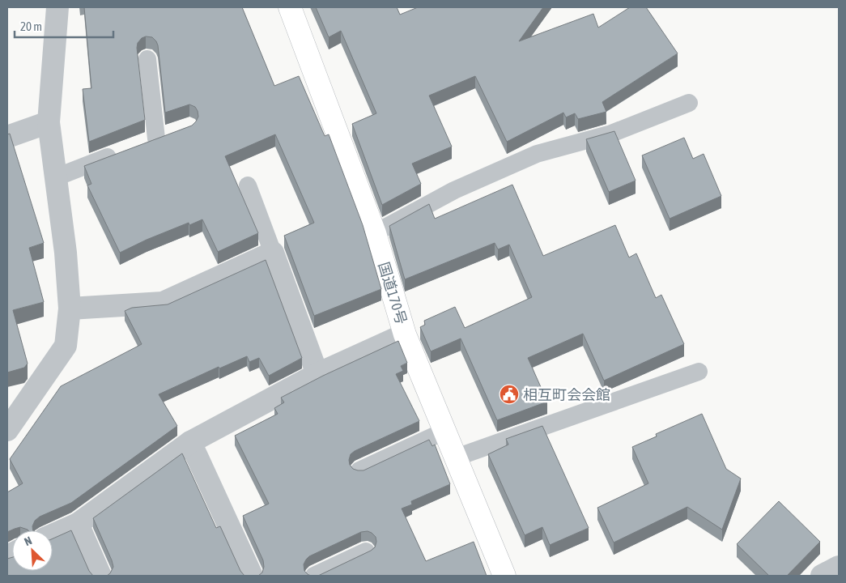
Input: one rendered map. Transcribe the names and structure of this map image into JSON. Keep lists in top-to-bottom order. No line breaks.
{"streets":{"highway":["国道170号"]},"places":{"public building":["相互町会会館"]},"scale_bar":"20 m","north":"top left"}
